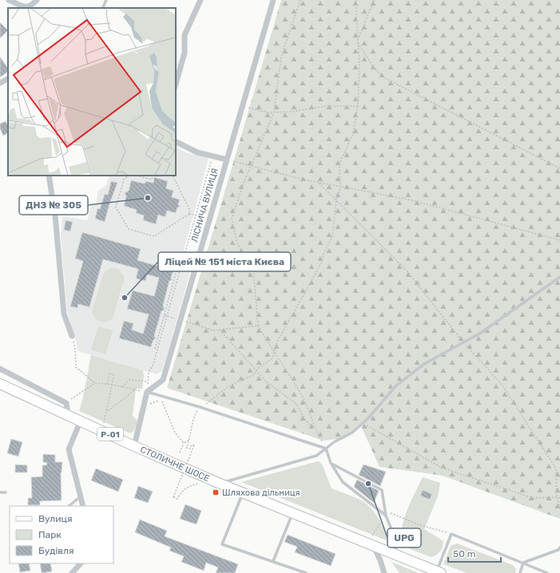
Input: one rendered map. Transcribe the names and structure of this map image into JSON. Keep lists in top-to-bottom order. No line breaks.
{"streets":{"main road":["Р-01","СТОЛИЧНЕ ШОСЕ"],"street":["ЛІСНИЧА ВУЛИЦЯ"]},"places":{"other":["ДНЗ № 305","Ліцей № 151 міста Києва","UPG"],"transit":["Шляхова дільниця"]},"legend":["Вулиця","Парк","Будівля"],"scale_bar":"50 m"}
